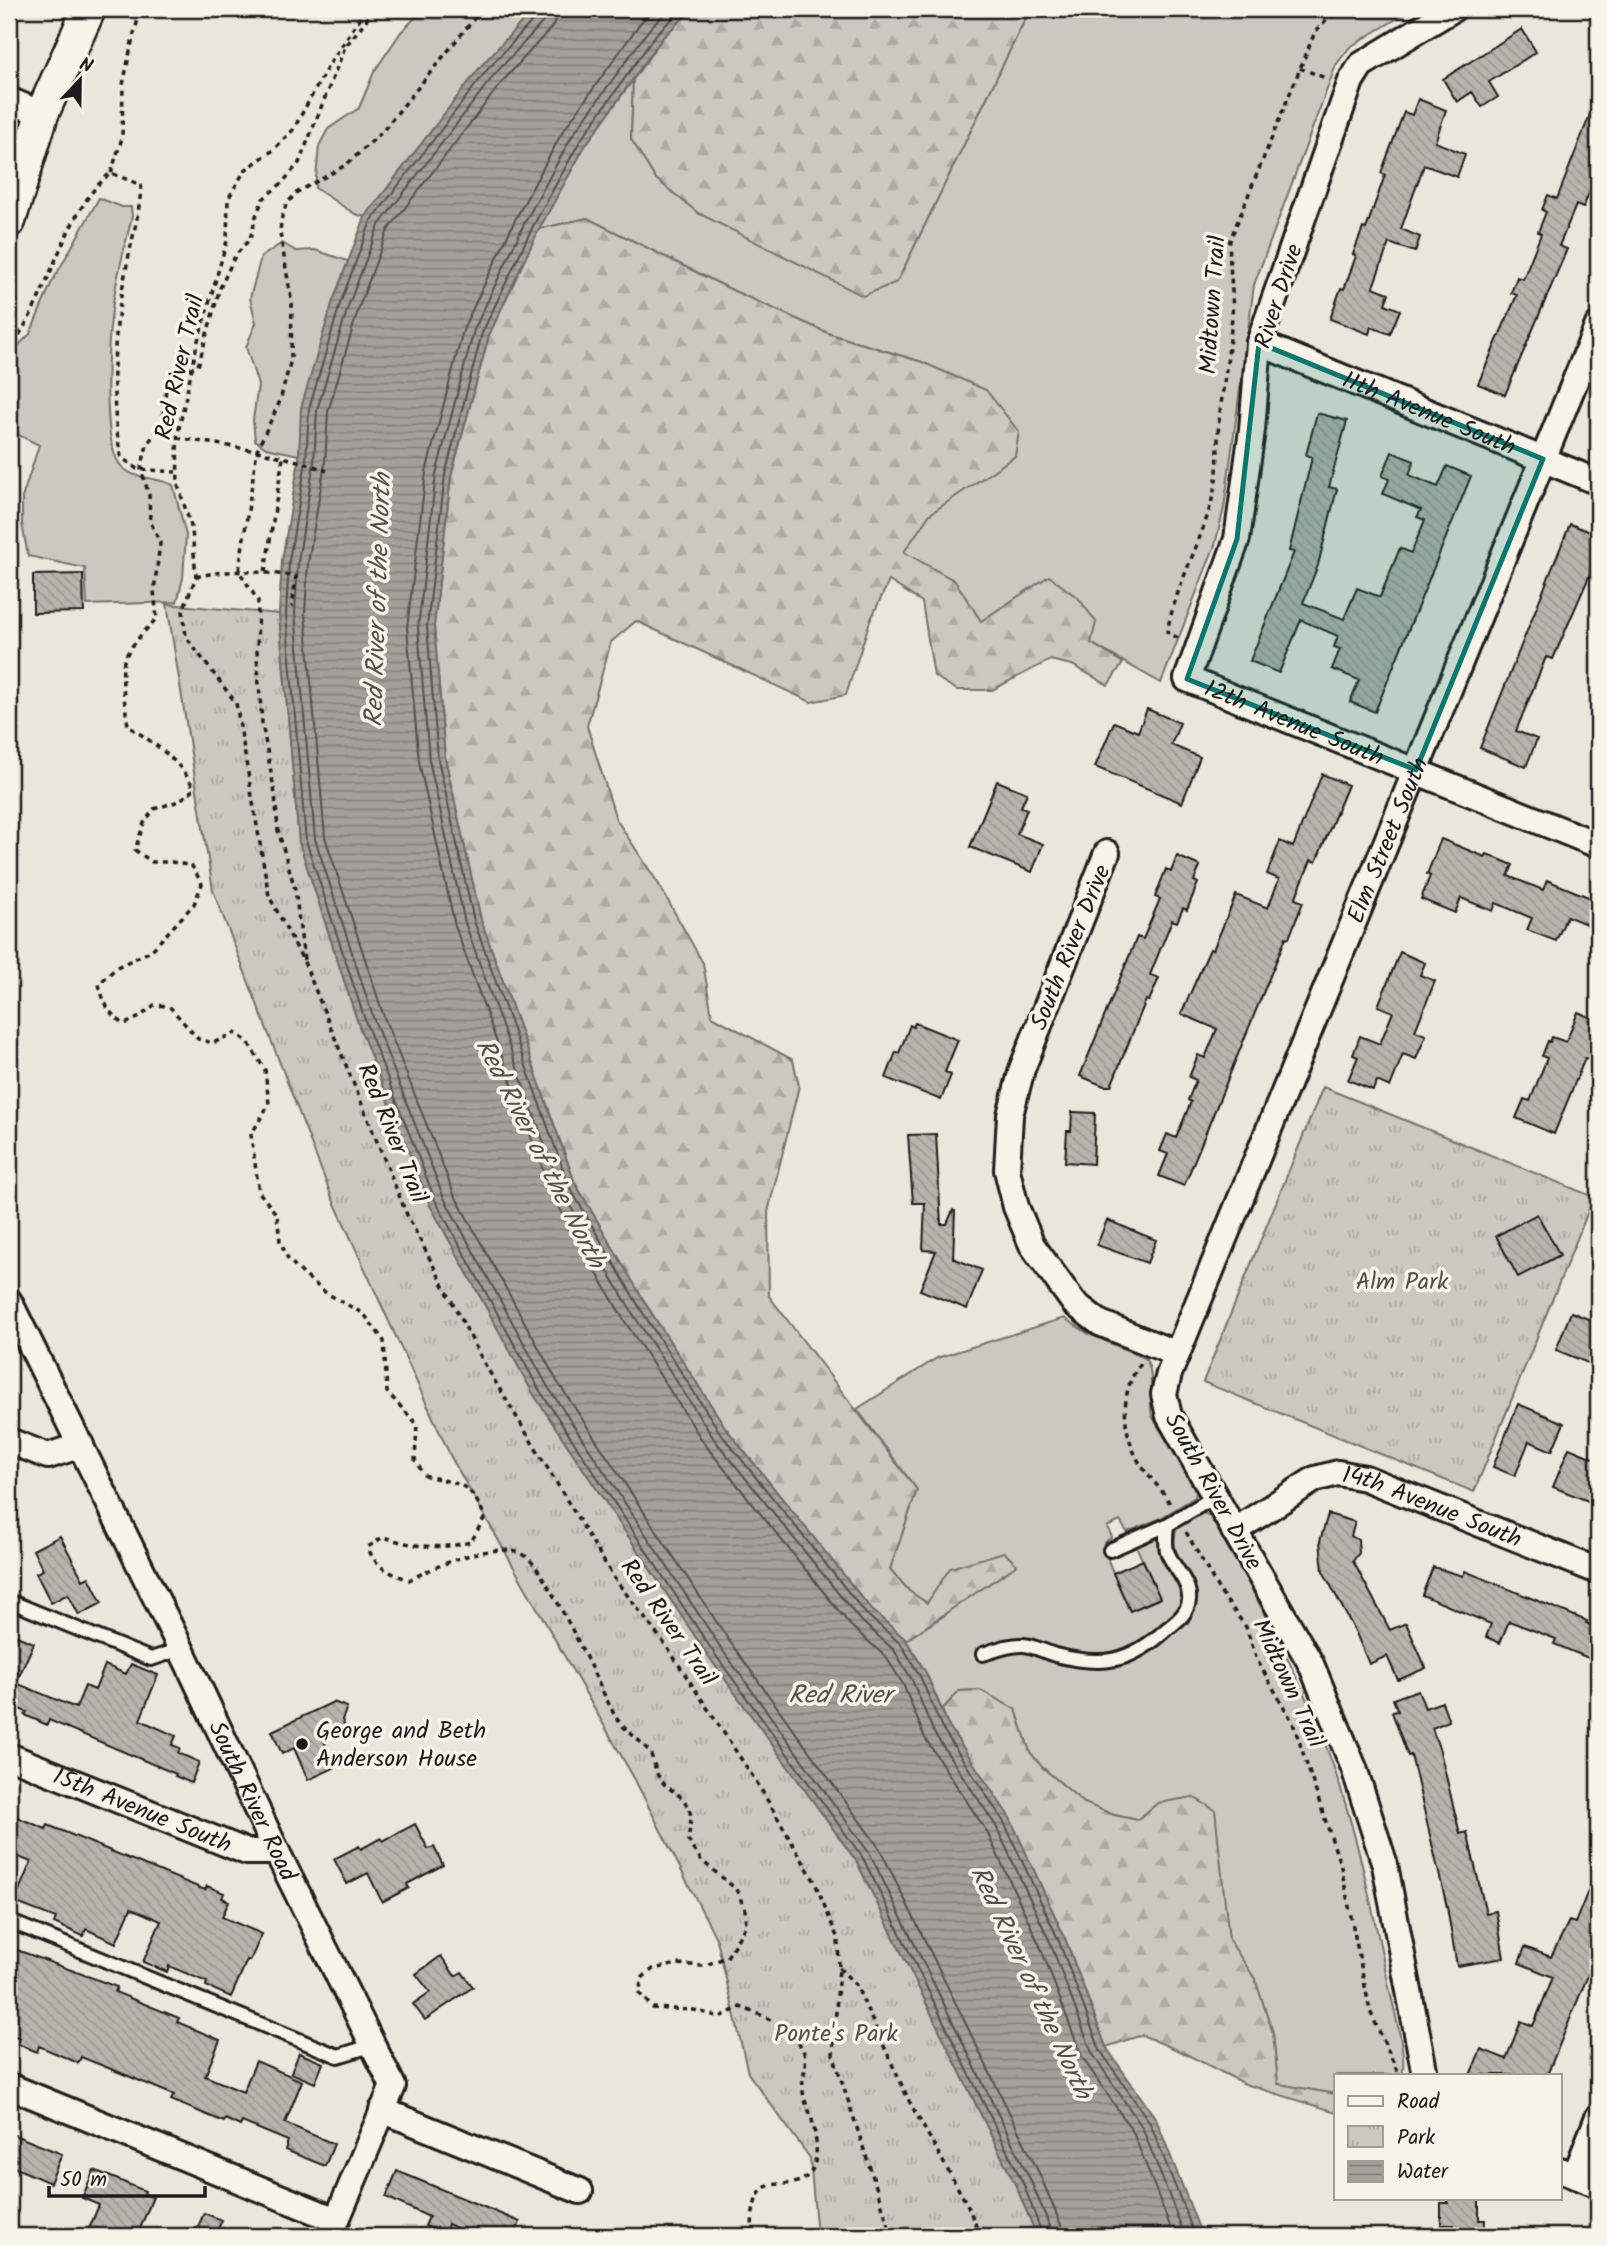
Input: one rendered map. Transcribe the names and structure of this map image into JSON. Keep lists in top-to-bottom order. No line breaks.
{"streets":{"street":["River Drive","11th Avenue South","12th Avenue South","Elm Street South","South River Drive","14th Avenue South","South River Road","15th Avenue South"],"path":["Midtown Trail","Red River Trail"]},"crossings":[["River Drive","Midtown Trail"],["River Drive","11th Avenue South"],["River Drive","12th Avenue South"],["Midtown Trail","Elm Street South"],["Midtown Trail","South River Drive"],["11th Avenue South","Elm Street South"],["12th Avenue South","Elm Street South"],["Elm Street South","South River Drive"],["South River Drive","14th Avenue South"],["South River Road","15th Avenue South"]],"water":["Red River of the North","Red River"],"parks":["Alm Park","Ponte's Park"],"places":["George and Beth Anderson House"],"legend":["Road","Park","Water"],"scale_bar":"50 m","north":"top"}
